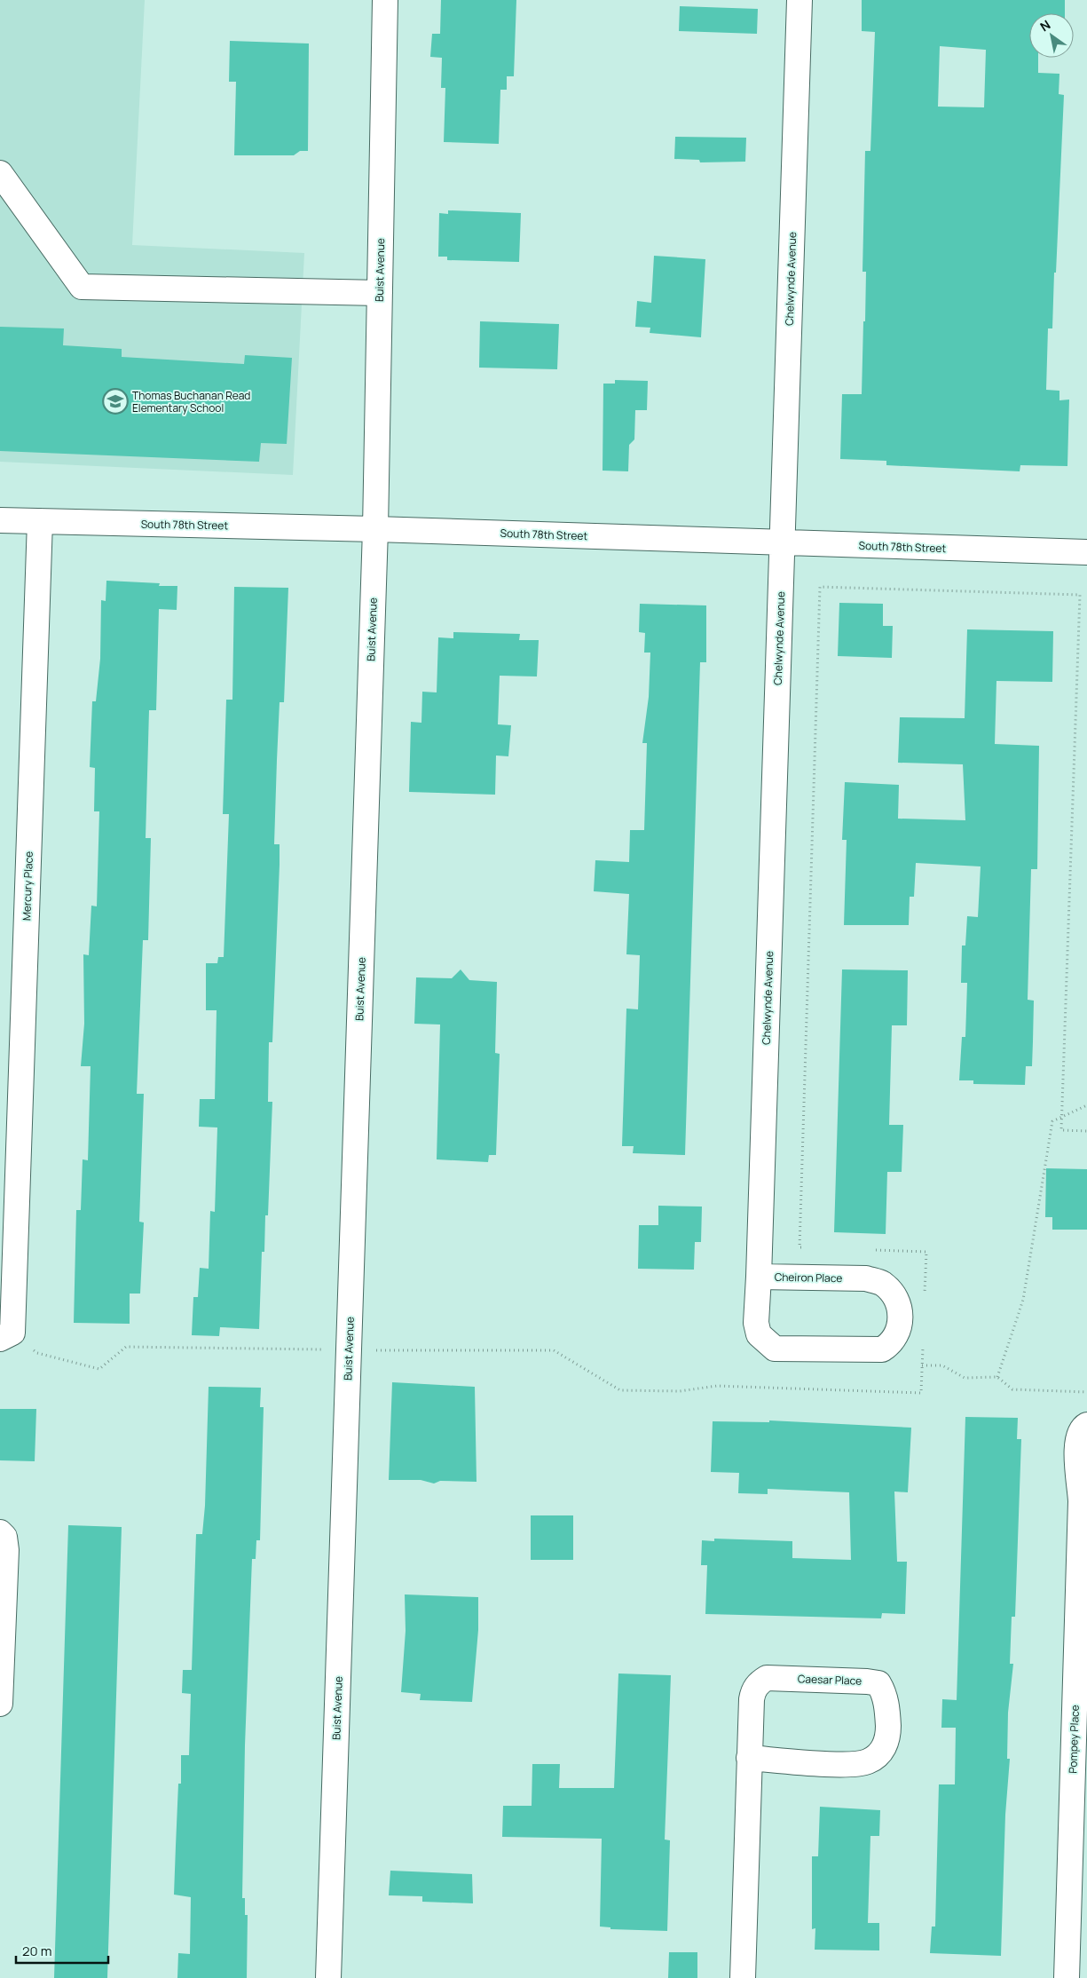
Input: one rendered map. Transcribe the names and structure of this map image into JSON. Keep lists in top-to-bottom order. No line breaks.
{"streets":{"street":["Buist Avenue","Chelwynde Avenue","South 78th Street","Mercury Place","Cheiron Place","Caesar Place","Pompey Place"]},"crossings":[["Buist Avenue","South 78th Street"],["Chelwynde Avenue","South 78th Street"],["Chelwynde Avenue","Cheiron Place"],["South 78th Street","Mercury Place"]],"places":{"school or university":["Thomas Buchanan Read Elementary School"]},"scale_bar":"20 m","north":"top left"}
